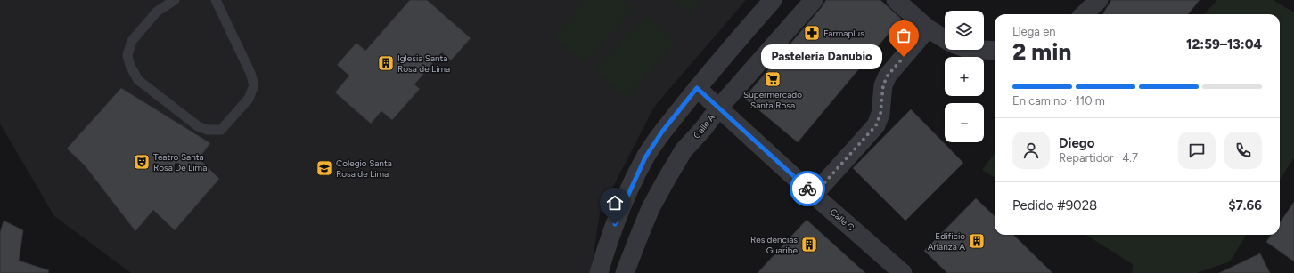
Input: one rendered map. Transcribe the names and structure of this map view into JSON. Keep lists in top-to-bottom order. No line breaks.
{"streets":{"street":["Calle A","Calle C"]},"crossings":[["Calle A","Calle C"]],"places":{"pharmacy":["Farmaplus"],"other":["Pastelería Danubio"],"building":["Iglesia Santa Rosa de Lima","Edificio Arlanza A","Residencias Guaribe"],"supermarket":["Supermercado Santa Rosa"],"theatre":["Teatro Santa Rosa De Lima"],"school or university":["Colegio Santa Rosa de Lima"]},"page":{"map_buttons":["+","−"],"heading":["2 min","Llega en","12:59–13:04"],"panel":["Diego","Repartidor · 4.7","Pedido #9028","$7.66"],"bubble":"Pastelería Danubio","bar":"En camino · 110 m"}}
